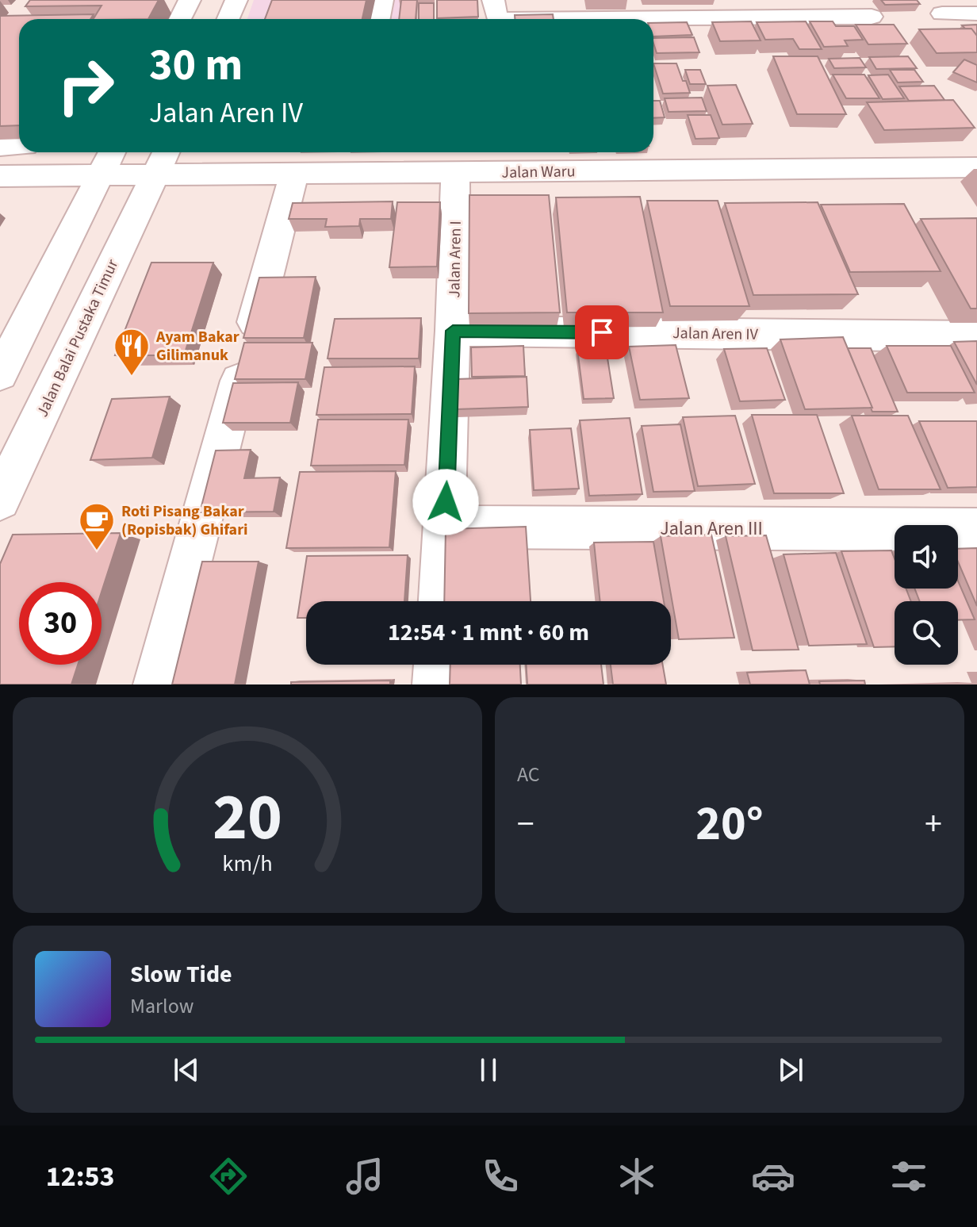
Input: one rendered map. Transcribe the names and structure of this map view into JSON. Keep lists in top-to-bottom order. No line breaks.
{"streets":{"street":["Jalan Waru","Jalan Aren I","Jalan Aren IV","Jalan Balai Pustaka Timur","Jalan Aren III"]},"crossings":[["Jalan Waru","Jalan Aren I"],["Jalan Waru","Jalan Balai Pustaka Timur"],["Jalan Aren I","Jalan Aren IV"],["Jalan Aren I","Jalan Aren III"]],"places":{"restaurant":["Ayam Bakar Gilimanuk"],"cafe":["Roti Pisang Bakar (Ropisbak) Ghifari"]},"page":{"turn":["30 m","Jalan Aren IV"],"limit":"30","trip":"12:54 · 1 mnt · 60 m","tile":"AC","heat":["−","20°","+"],"song":["Slow Tide","Marlow"],"tabs":"12:53","gauge":["20","km/h"]}}
